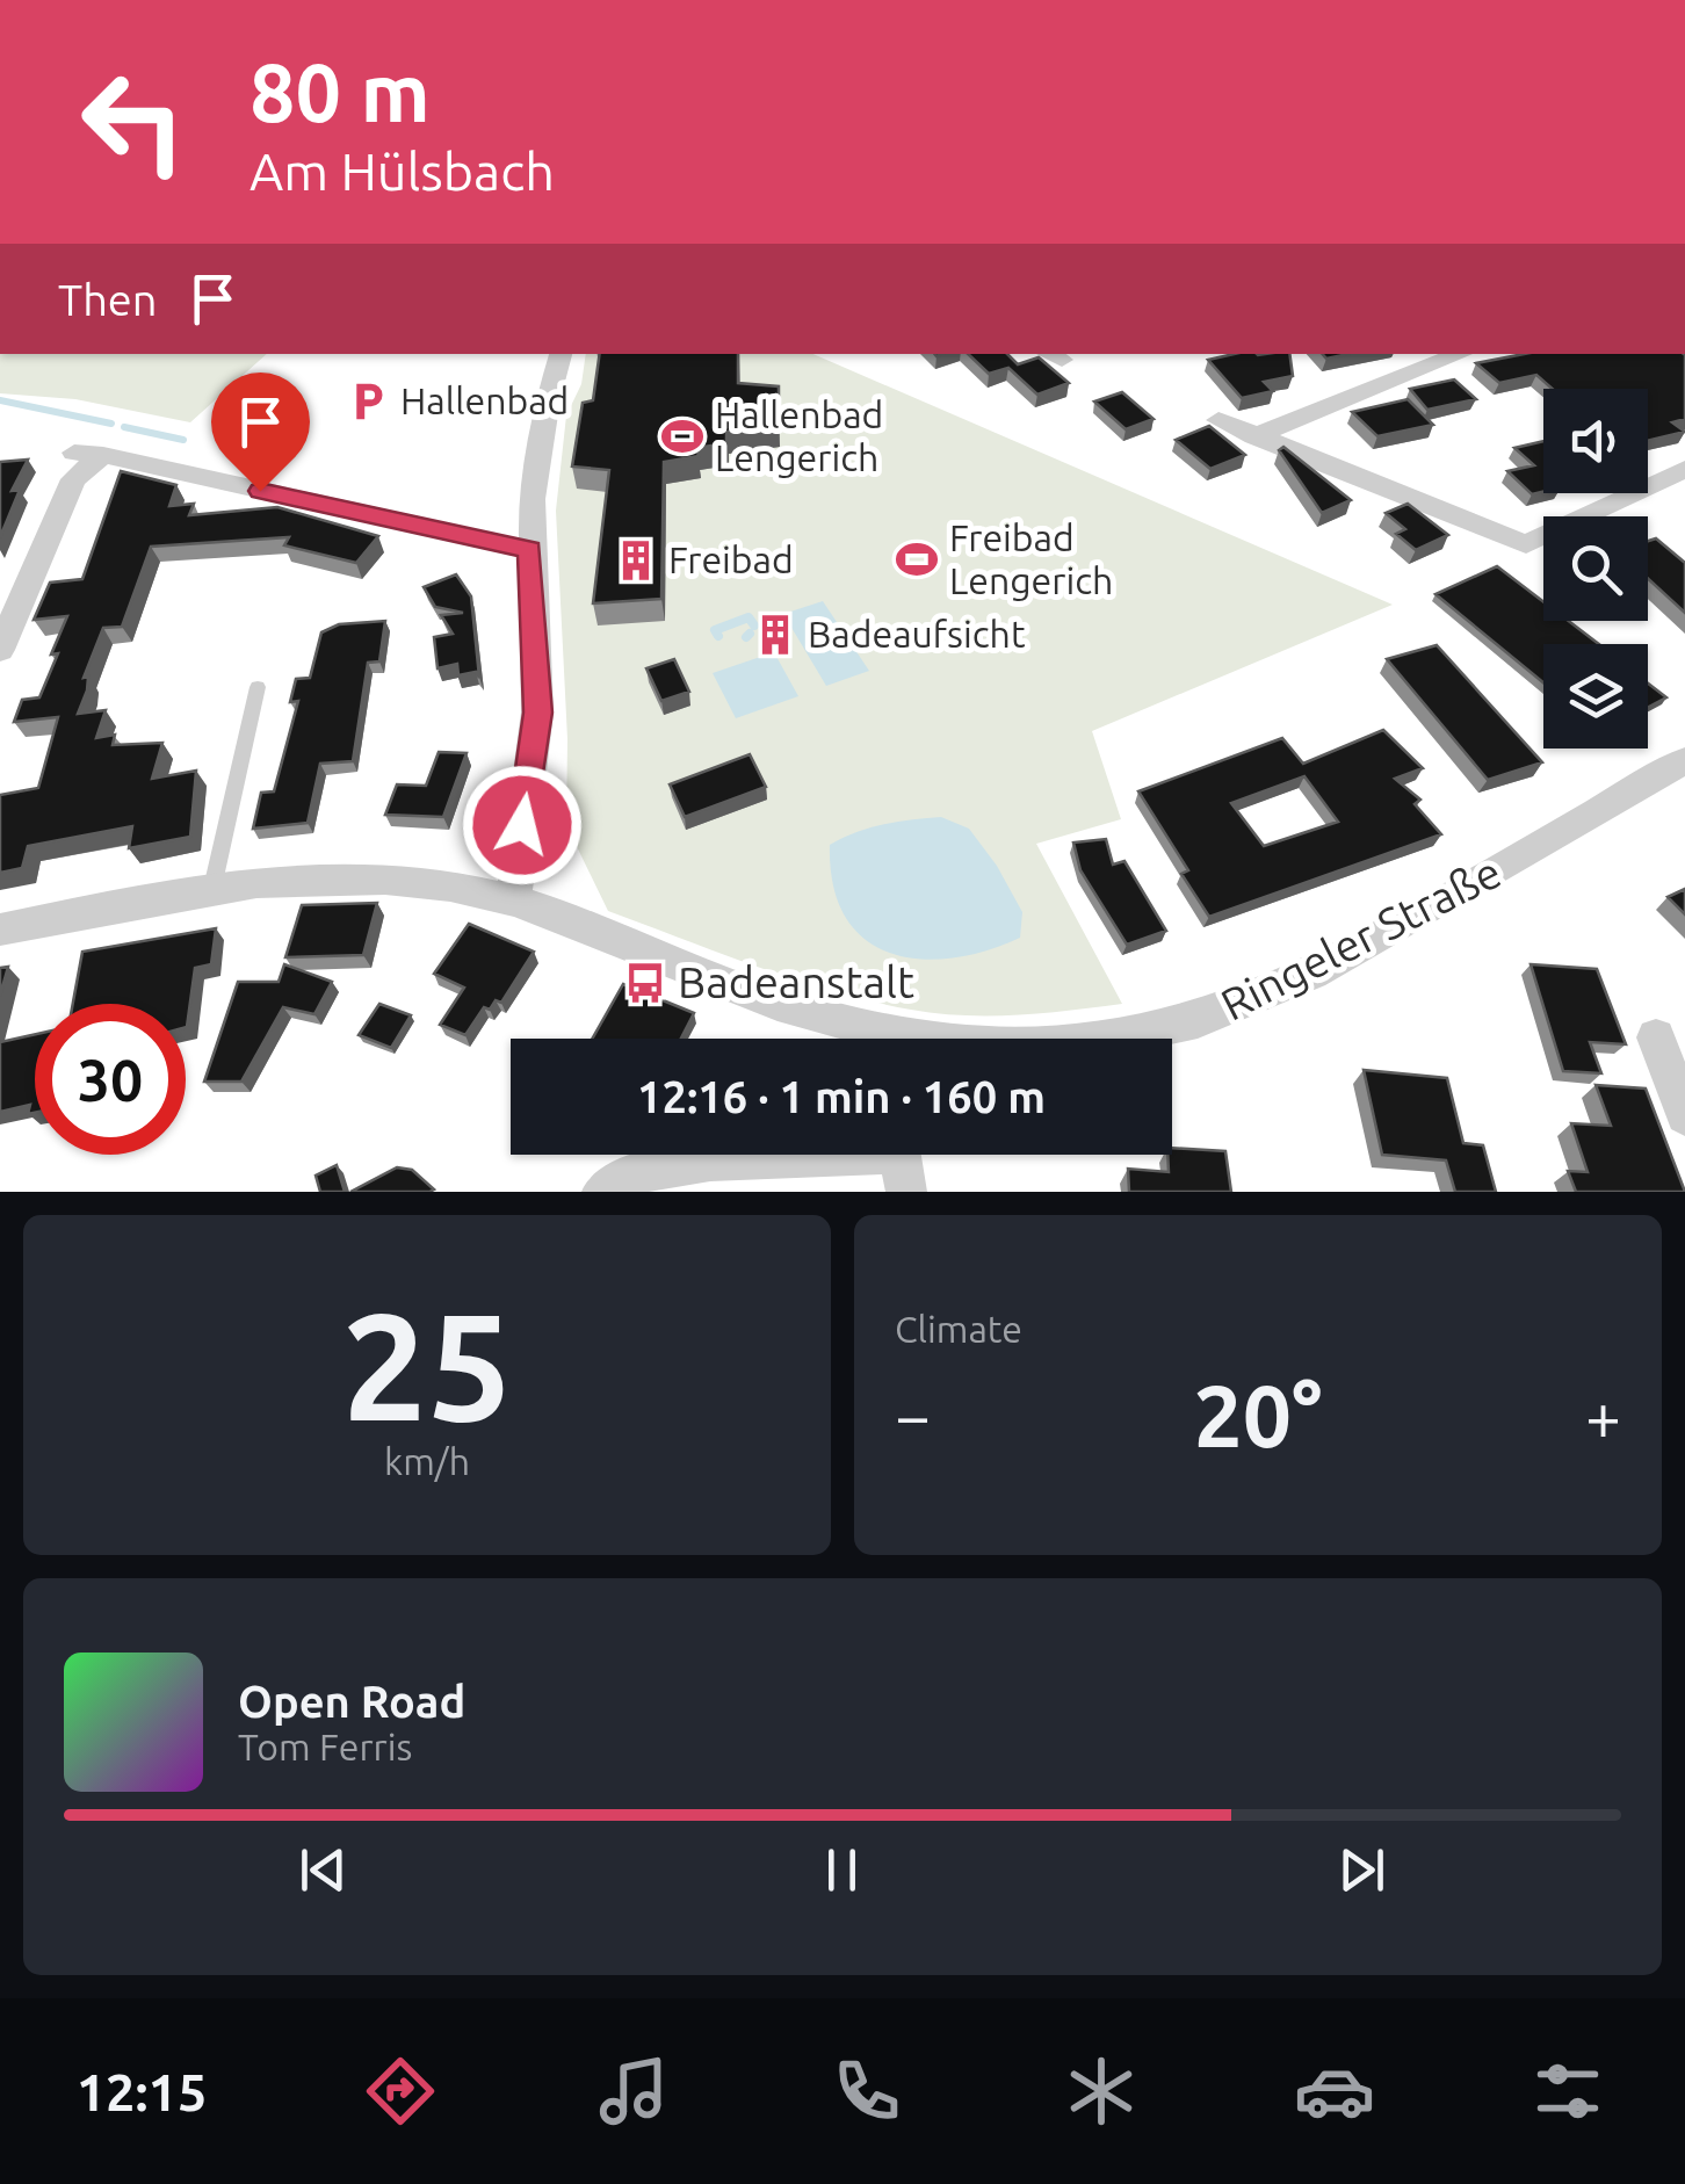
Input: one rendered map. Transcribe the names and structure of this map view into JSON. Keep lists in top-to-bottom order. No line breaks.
{"streets":{"street":["Ringeler Straße"]},"places":{"parking":["Hallenbad"],"sports":["Hallenbad Lengerich","Freibad Lengerich"],"building":["Freibad","Badeaufsicht"],"bus stop":["Badeanstalt"]},"page":{"turn":["80 m","Am Hülsbach"],"then":"Then","limit":"30","trip":"12:16 · 1 min · 160 m","tile":[["25","km/h"],"Climate"],"heat":["−","20°","+"],"song":["Open Road","Tom Ferris"],"tabs":"12:15"}}
